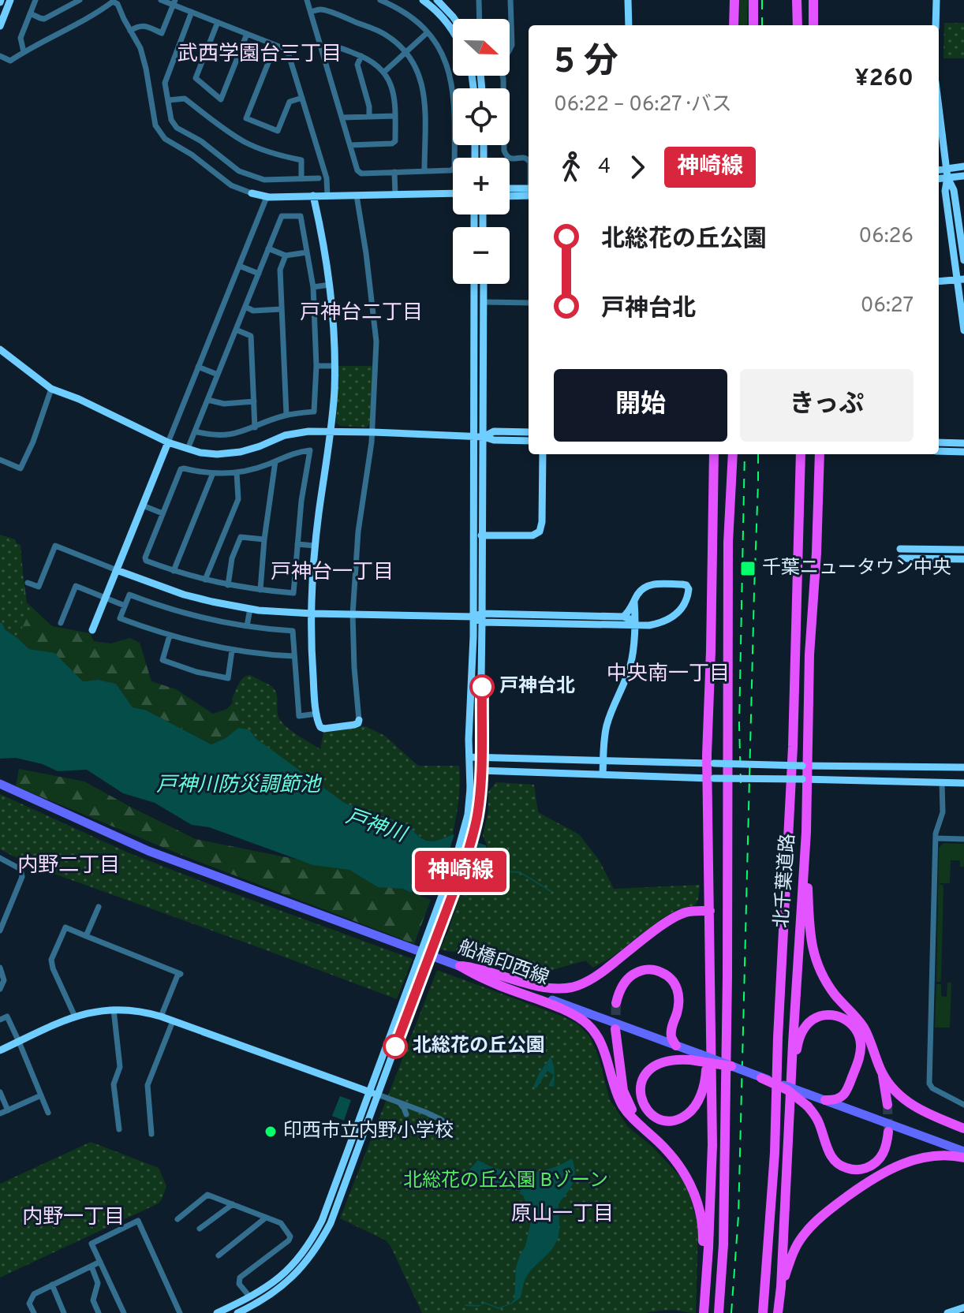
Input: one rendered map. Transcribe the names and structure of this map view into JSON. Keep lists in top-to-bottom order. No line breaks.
{"streets":{"highway":["北千葉道路"],"main road":["船橋印西線"]},"districts":["武西学園台三丁目","戸神台二丁目","戸神台一丁目","中央南一丁目","内野二丁目","原山一丁目","内野一丁目"],"water":["戸神川防災調節池","戸神川"],"parks":["北総花の丘公園 Bゾーン"],"places":{"transit":["千葉ニュータウン中央"],"other":["戸神台北","北総花の丘公園","印西市立内野小学校"]},"lines":["bus line 神崎線"],"north":"right","page":{"on_map":"神崎線","map_buttons":["+","−"],"heading":["5 分","06:22 – 06:27 · バス","¥260"],"legs":["4","神崎線"],"list":[{"name":"北総花の丘公園","value":"06:26"},{"name":"戸神台北","value":"06:27"}],"buttons":["開始","きっぷ"]}}
